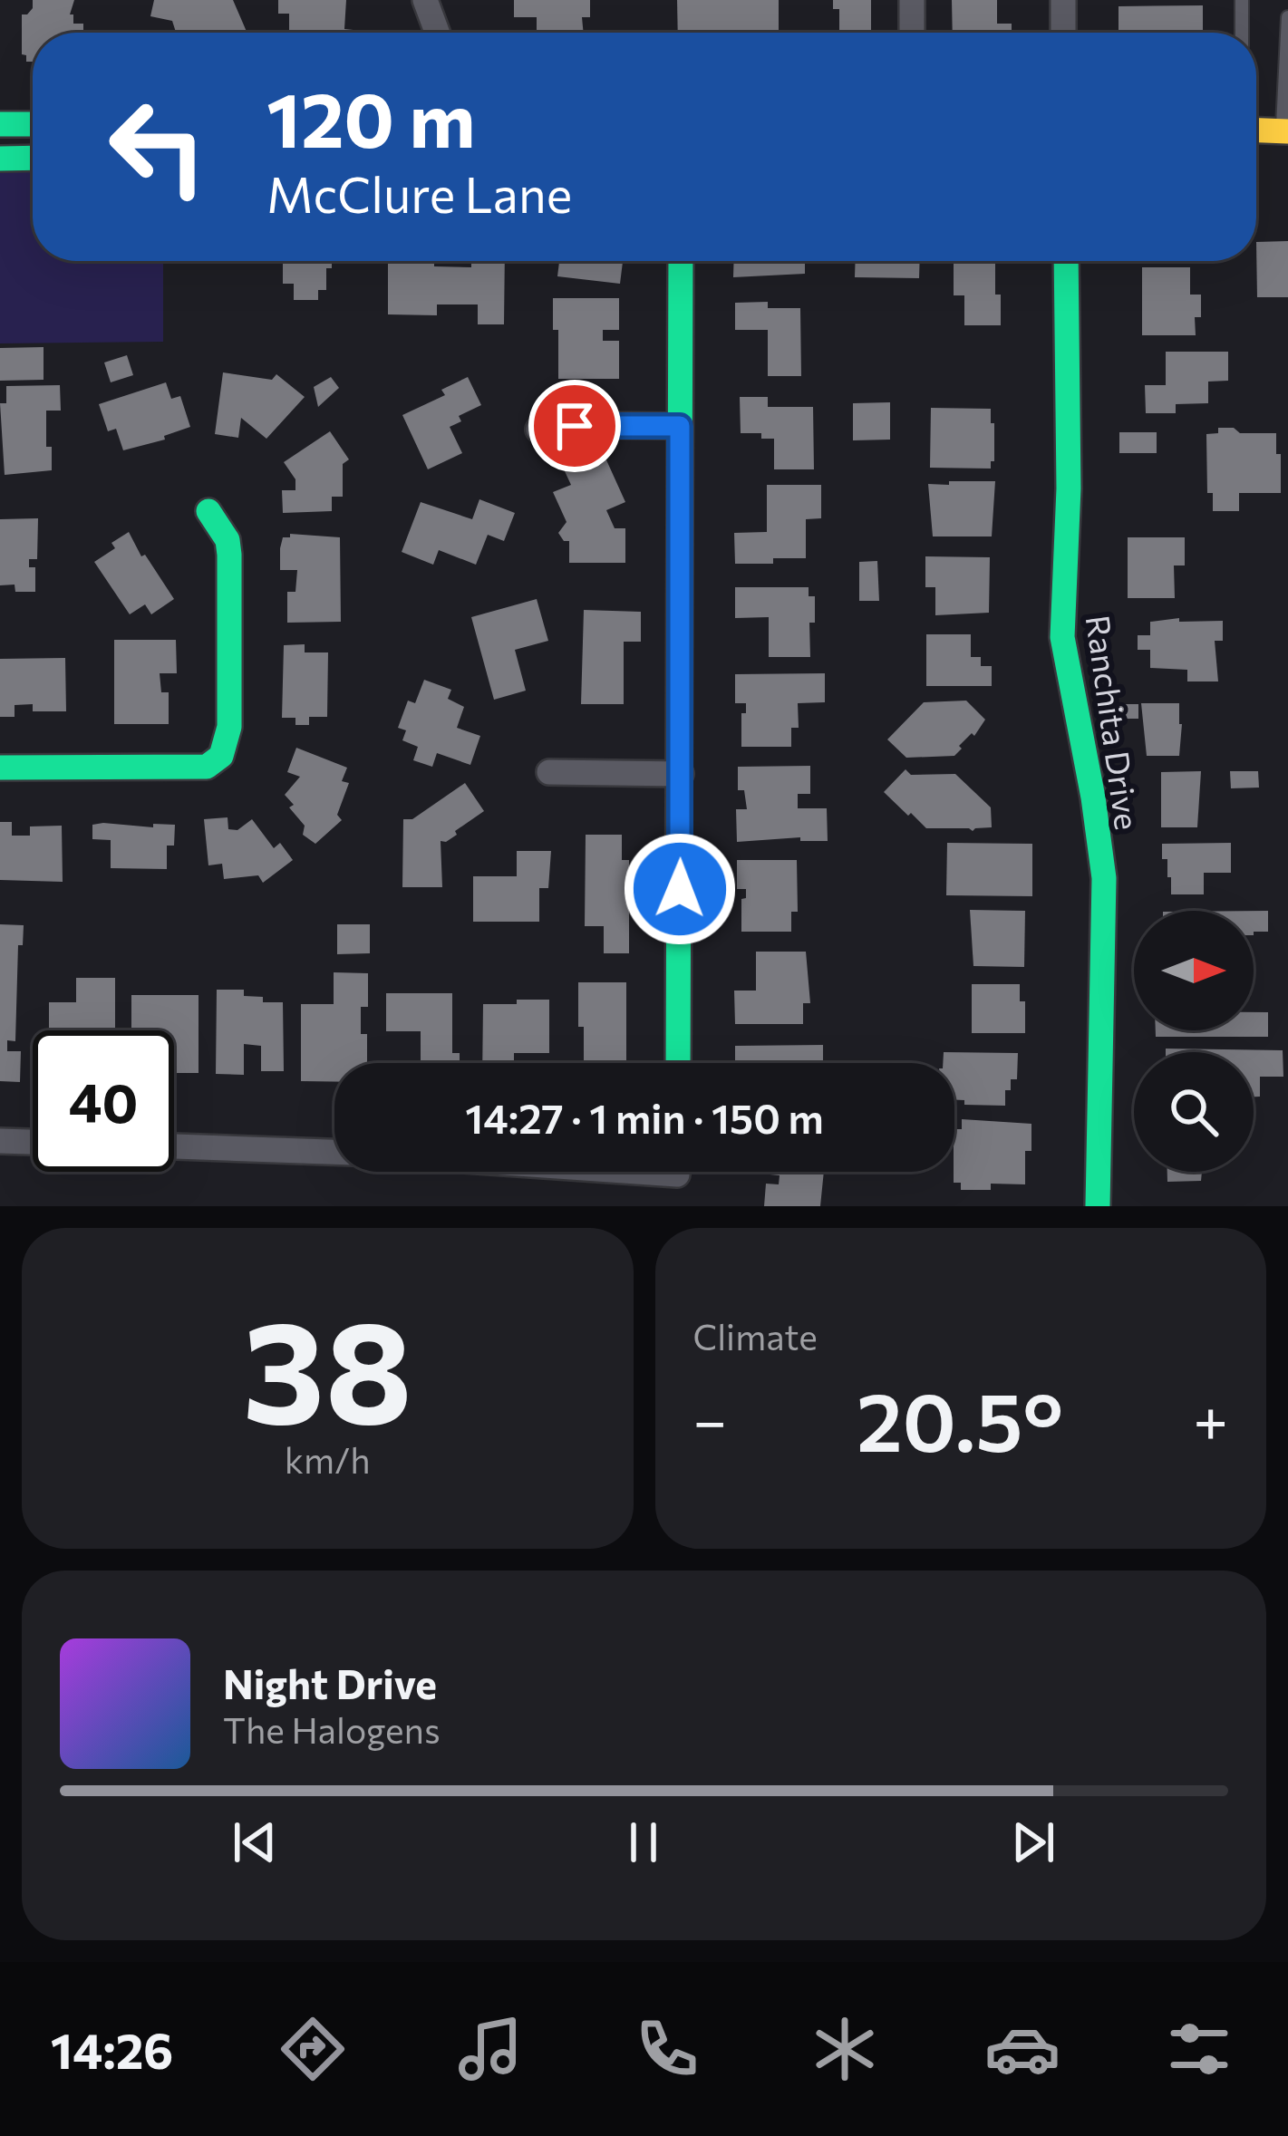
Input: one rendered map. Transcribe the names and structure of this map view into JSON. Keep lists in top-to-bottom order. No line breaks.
{"streets":{"street":["Ranchita Drive"]},"north":"right","page":{"turn":["120 m","McClure Lane"],"limit":"40","trip":"14:27 · 1 min · 150 m","tile":[["38","km/h"],"Climate"],"heat":["−","20.5°","+"],"song":["Night Drive","The Halogens"],"tabs":"14:26"}}
